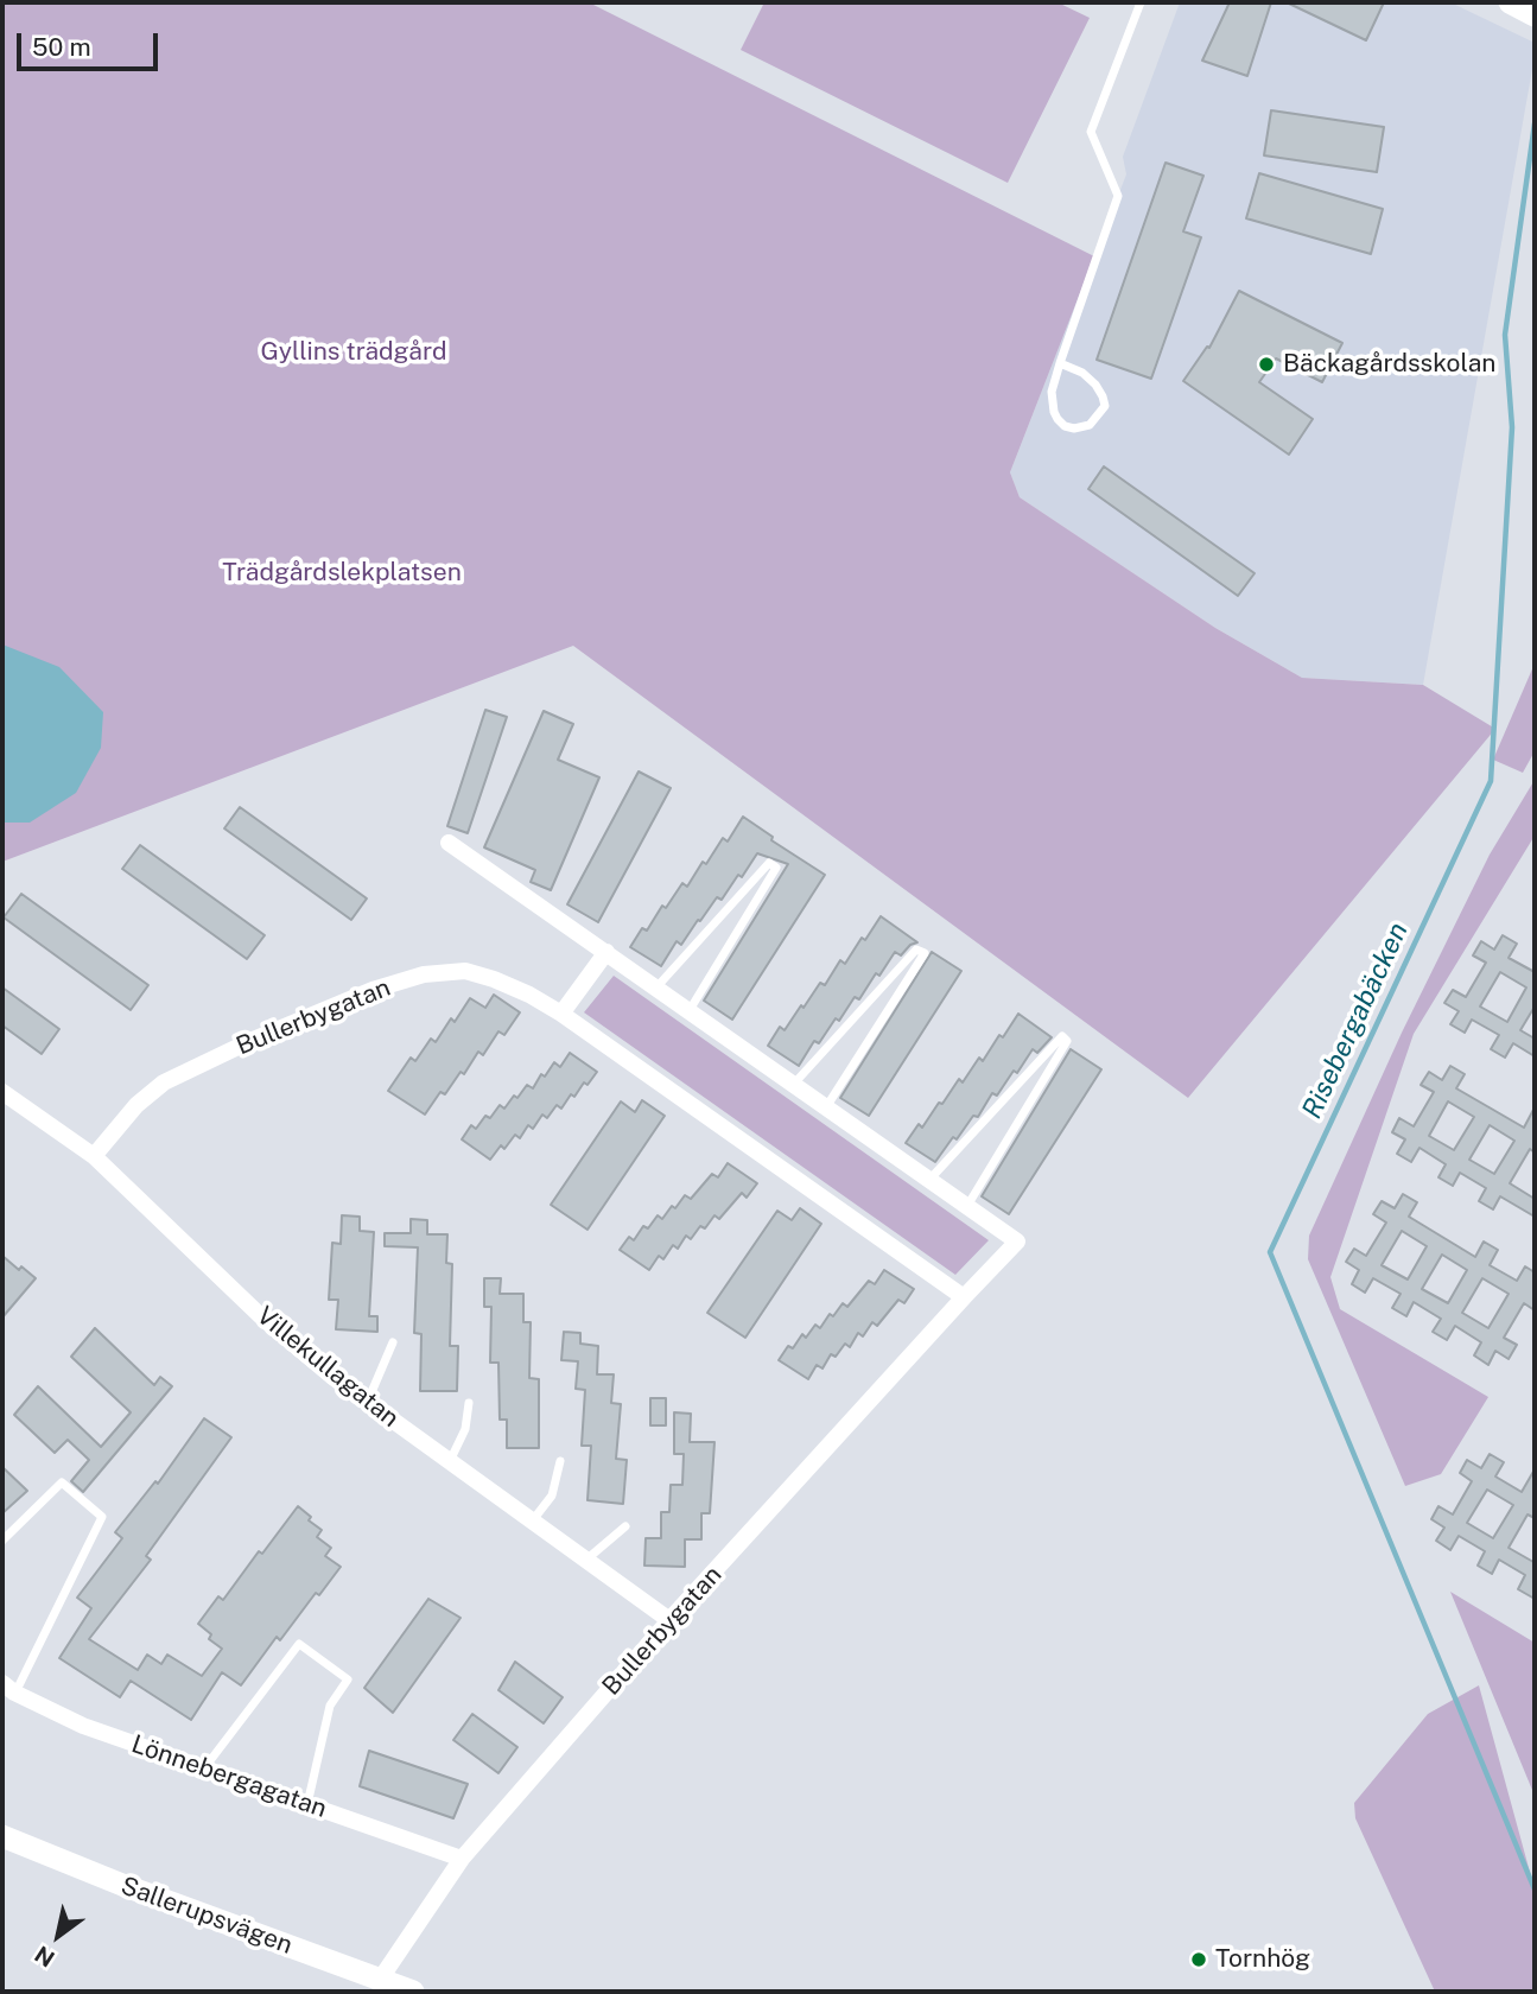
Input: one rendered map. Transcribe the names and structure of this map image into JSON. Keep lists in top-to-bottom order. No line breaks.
{"streets":{"main road":["Sallerupsvägen"],"street":["Bullerbygatan","Villekullagatan","Lönnebergagatan"]},"crossings":[["Bullerbygatan","Villekullagatan"],["Bullerbygatan","Lönnebergagatan"],["Bullerbygatan","Sallerupsvägen"]],"water":["Risebergabäcken"],"parks":["Gyllins trädgård","Trädgårdslekplatsen"],"places":["Bäckagårdsskolan","Tornhög"],"scale_bar":"50 m","north":"bottom left"}
